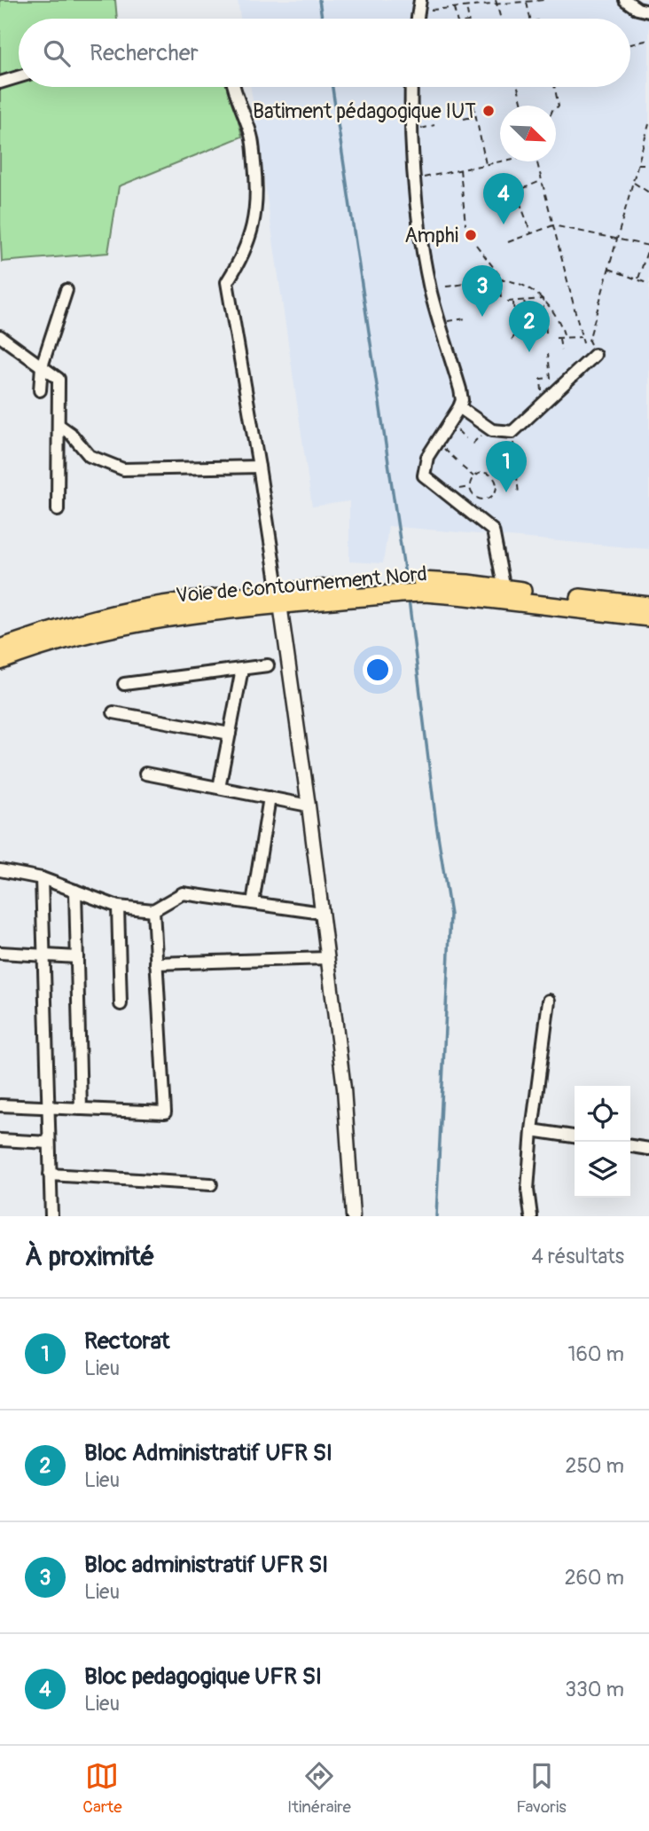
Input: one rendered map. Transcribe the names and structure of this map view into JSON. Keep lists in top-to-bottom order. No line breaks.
{"streets":{"main road":["Voie de Contournement Nord"]},"places":["Batiment pédagogique IUT","Amphi"],"north":"bottom right","page":{"search":"Rechercher","pins":["4","3","2","1"],"heading":["À proximité","4 résultats"],"list":[{"mark":"1","name":"Rectorat","note":"Lieu","value":"160 m"},{"mark":"2","name":"Bloc Administratif UFR SI","note":"Lieu","value":"250 m"},{"mark":"3","name":"Bloc administratif UFR SI","note":"Lieu","value":"260 m"},{"mark":"4","name":"Bloc pedagogique UFR SI","note":"Lieu","value":"330 m"}],"nav":["Carte","Itinéraire","Favoris"]}}
